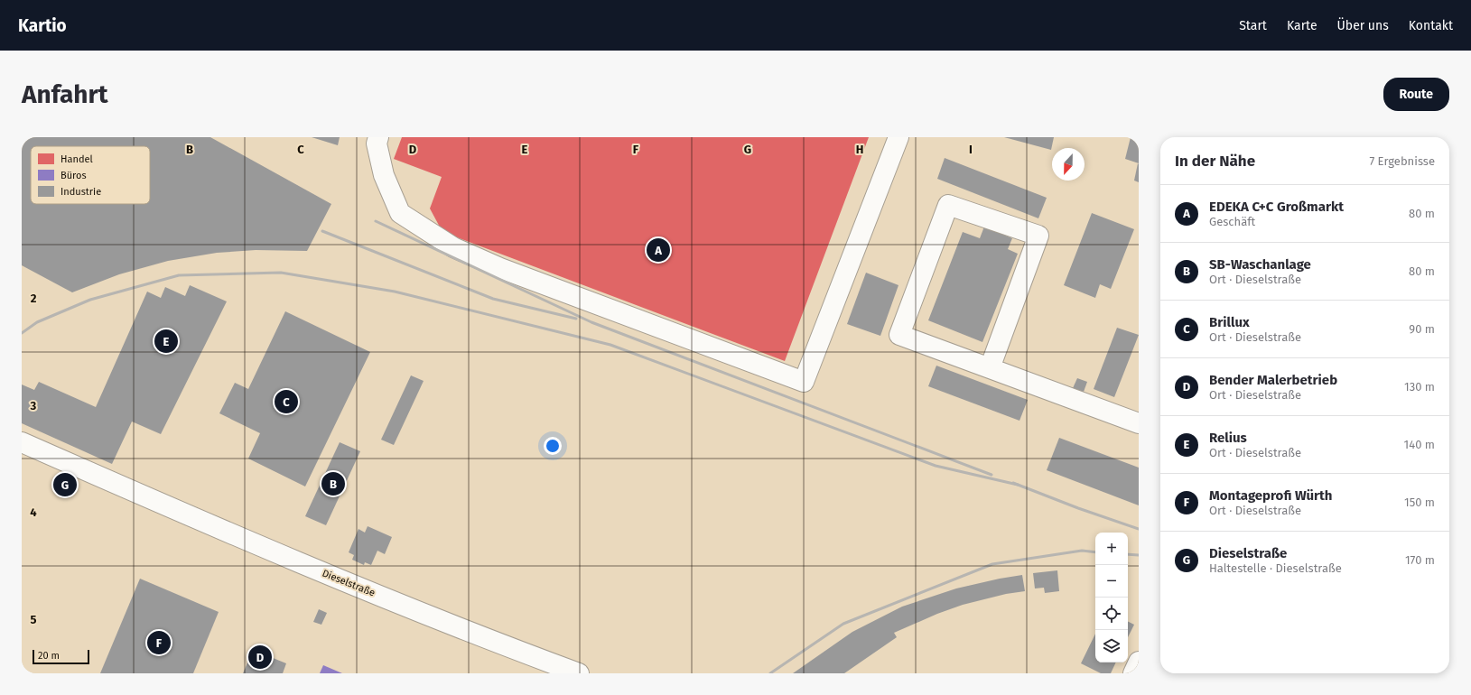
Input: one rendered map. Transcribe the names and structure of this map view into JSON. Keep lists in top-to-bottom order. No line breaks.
{"streets":{"street":["Dieselstraße"]},"legend":["Handel","Büros","Industrie"],"scale_bar":"20 m","north":"bottom","page":{"header":"Kartio","nav":["Start","Karte","Über uns","Kontakt"],"buttons":"Route","title":"Anfahrt","heading":["In der Nähe","7 Ergebnisse"],"list":[{"mark":"A","name":"EDEKA C+C Großmarkt","note":"Geschäft","value":"80 m"},{"mark":"B","name":"SB-Waschanlage","note":"Ort · Dieselstraße","value":"80 m"},{"mark":"C","name":"Brillux","note":"Ort · Dieselstraße","value":"90 m"},{"mark":"D","name":"Bender Malerbetrieb","note":"Ort · Dieselstraße","value":"130 m"},{"mark":"E","name":"Relius","note":"Ort · Dieselstraße","value":"140 m"},{"mark":"F","name":"Montageprofi Würth","note":"Ort · Dieselstraße","value":"150 m"},{"mark":"G","name":"Dieselstraße","note":"Haltestelle · Dieselstraße","value":"170 m"}],"pins":["A","E","C","B","G","F","D"],"map_buttons":["+","−"],"scale":"20 m"},"grid":{"columns":["B","C","D","E","F","G","H","I"],"rows":["2","3","4","5"]}}
